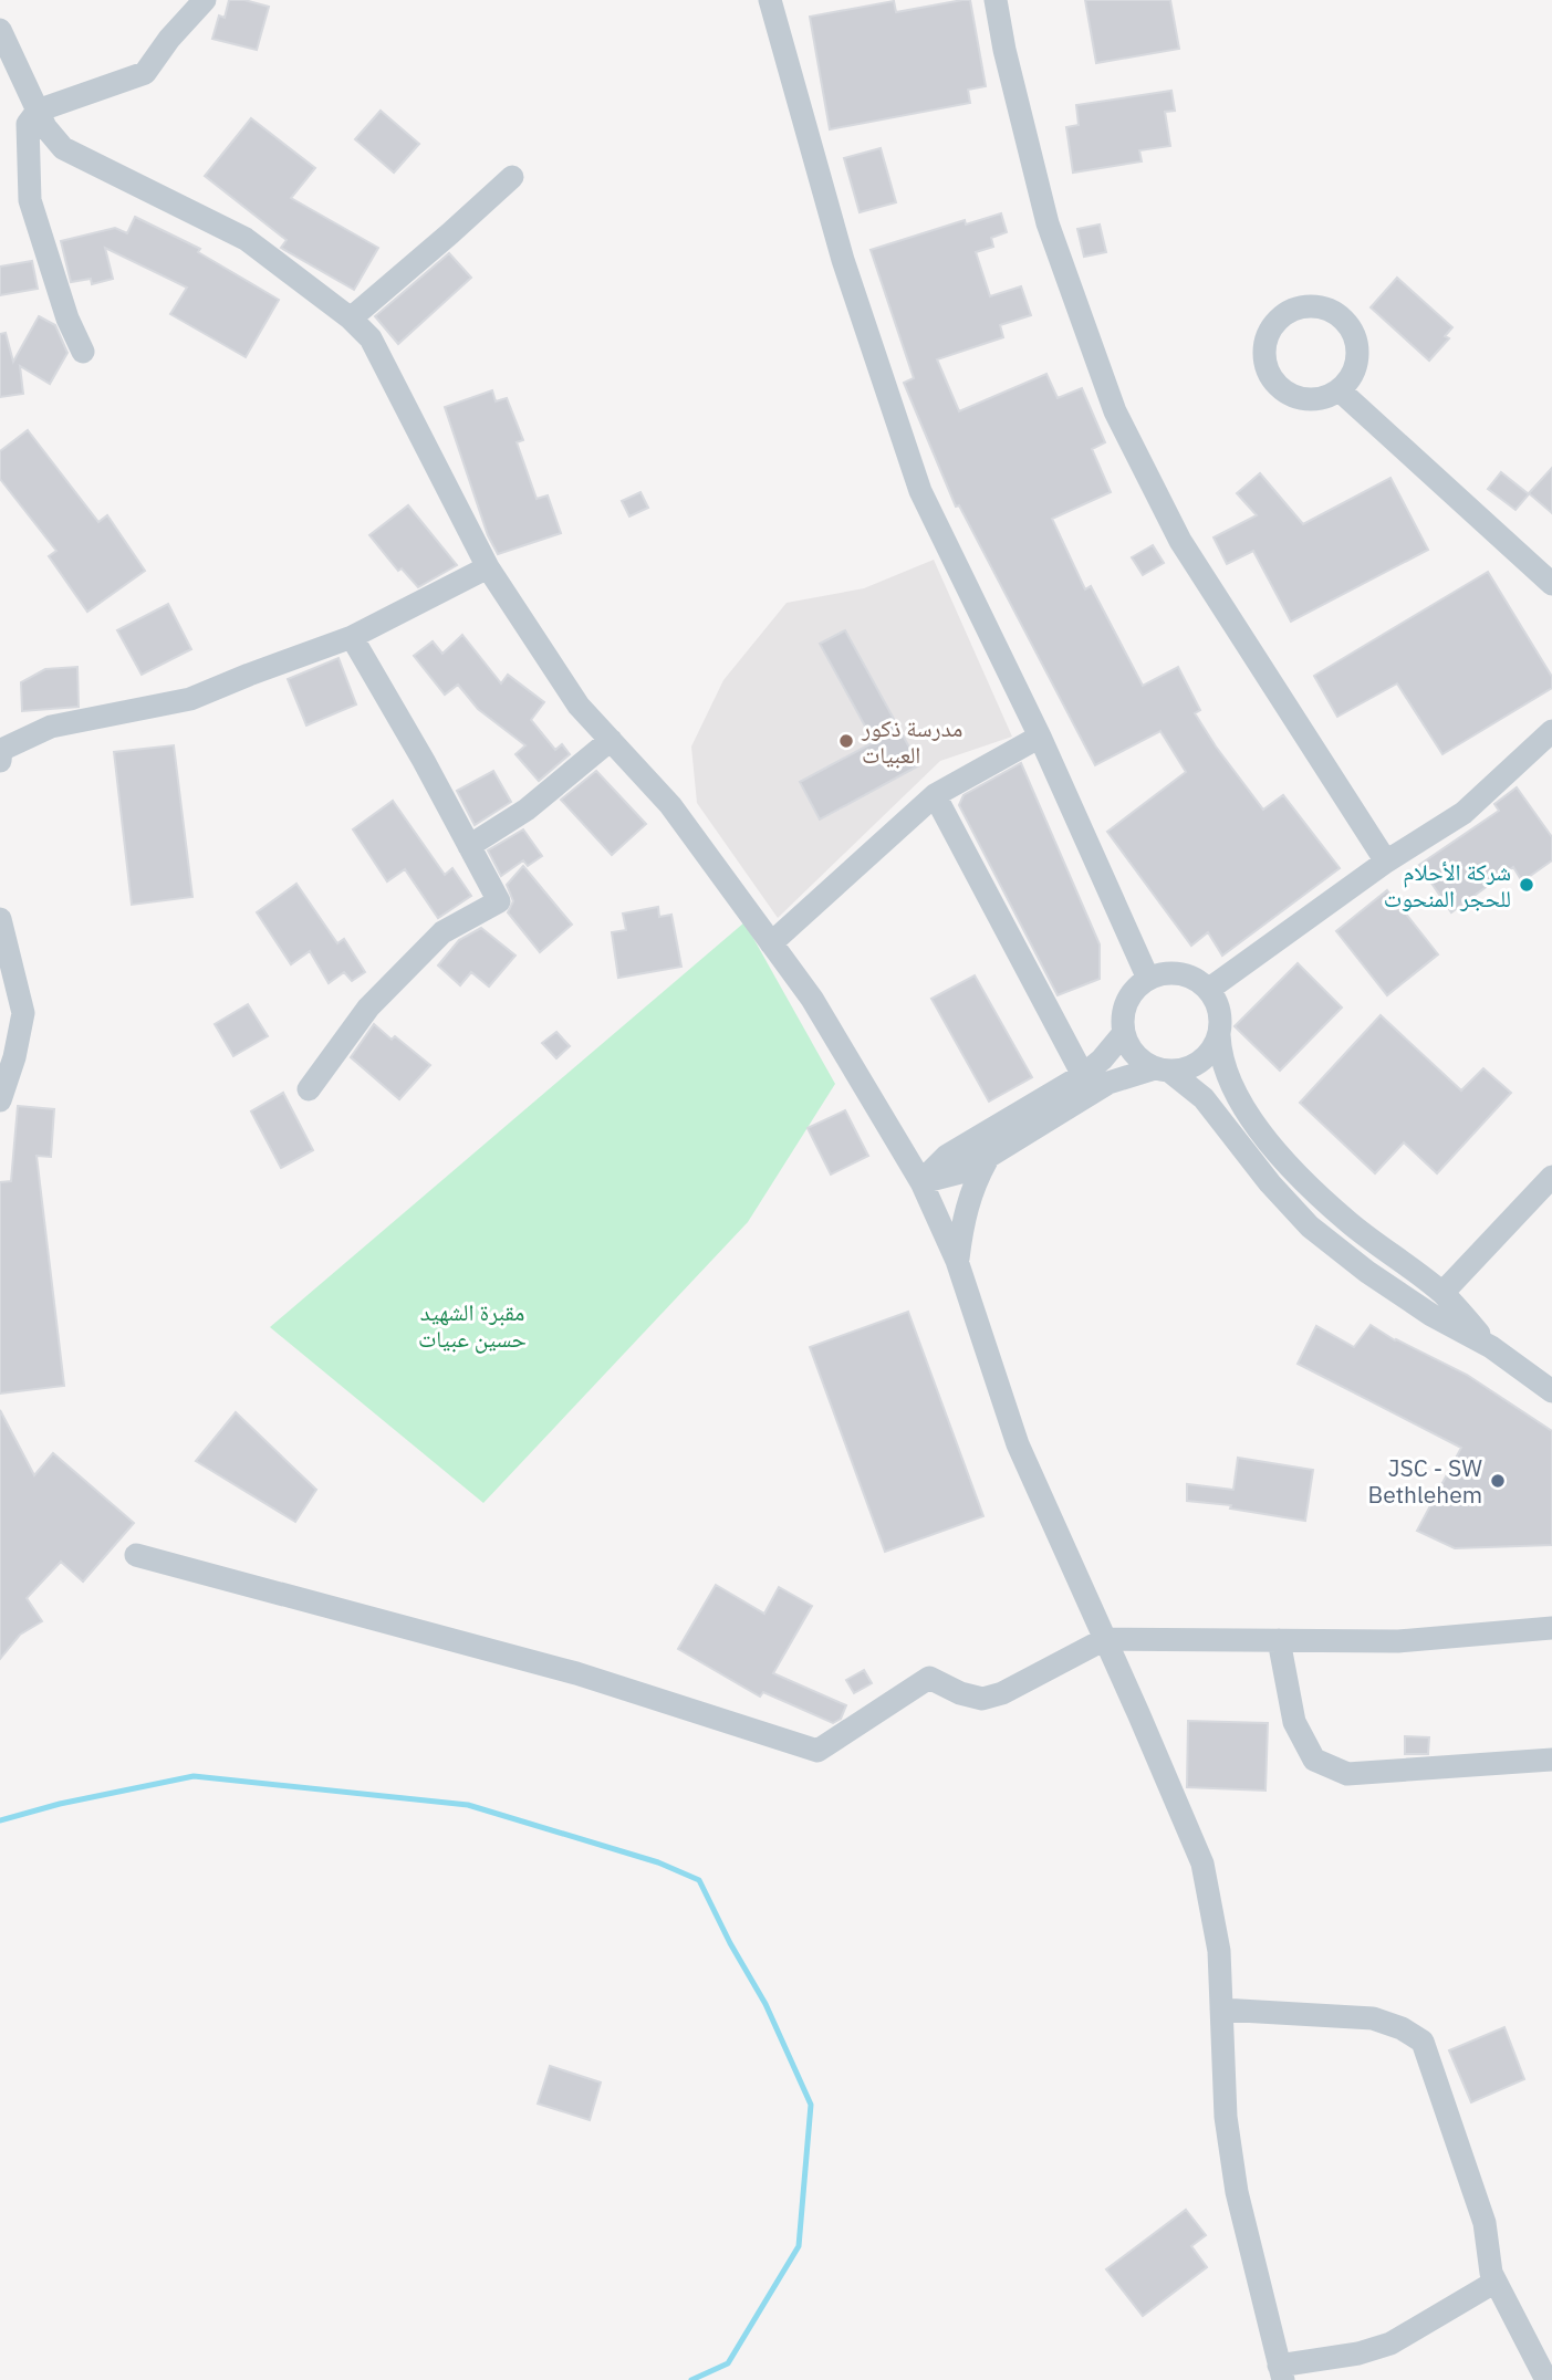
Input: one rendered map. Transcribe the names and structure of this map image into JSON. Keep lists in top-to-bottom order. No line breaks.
{"parks":["مقبرة الشهيد حسين عبيات"],"places":["مدرسة ذكور العبيات","شركة الأحلام للحجر المنحوت","JSC - SW Bethlehem"]}
